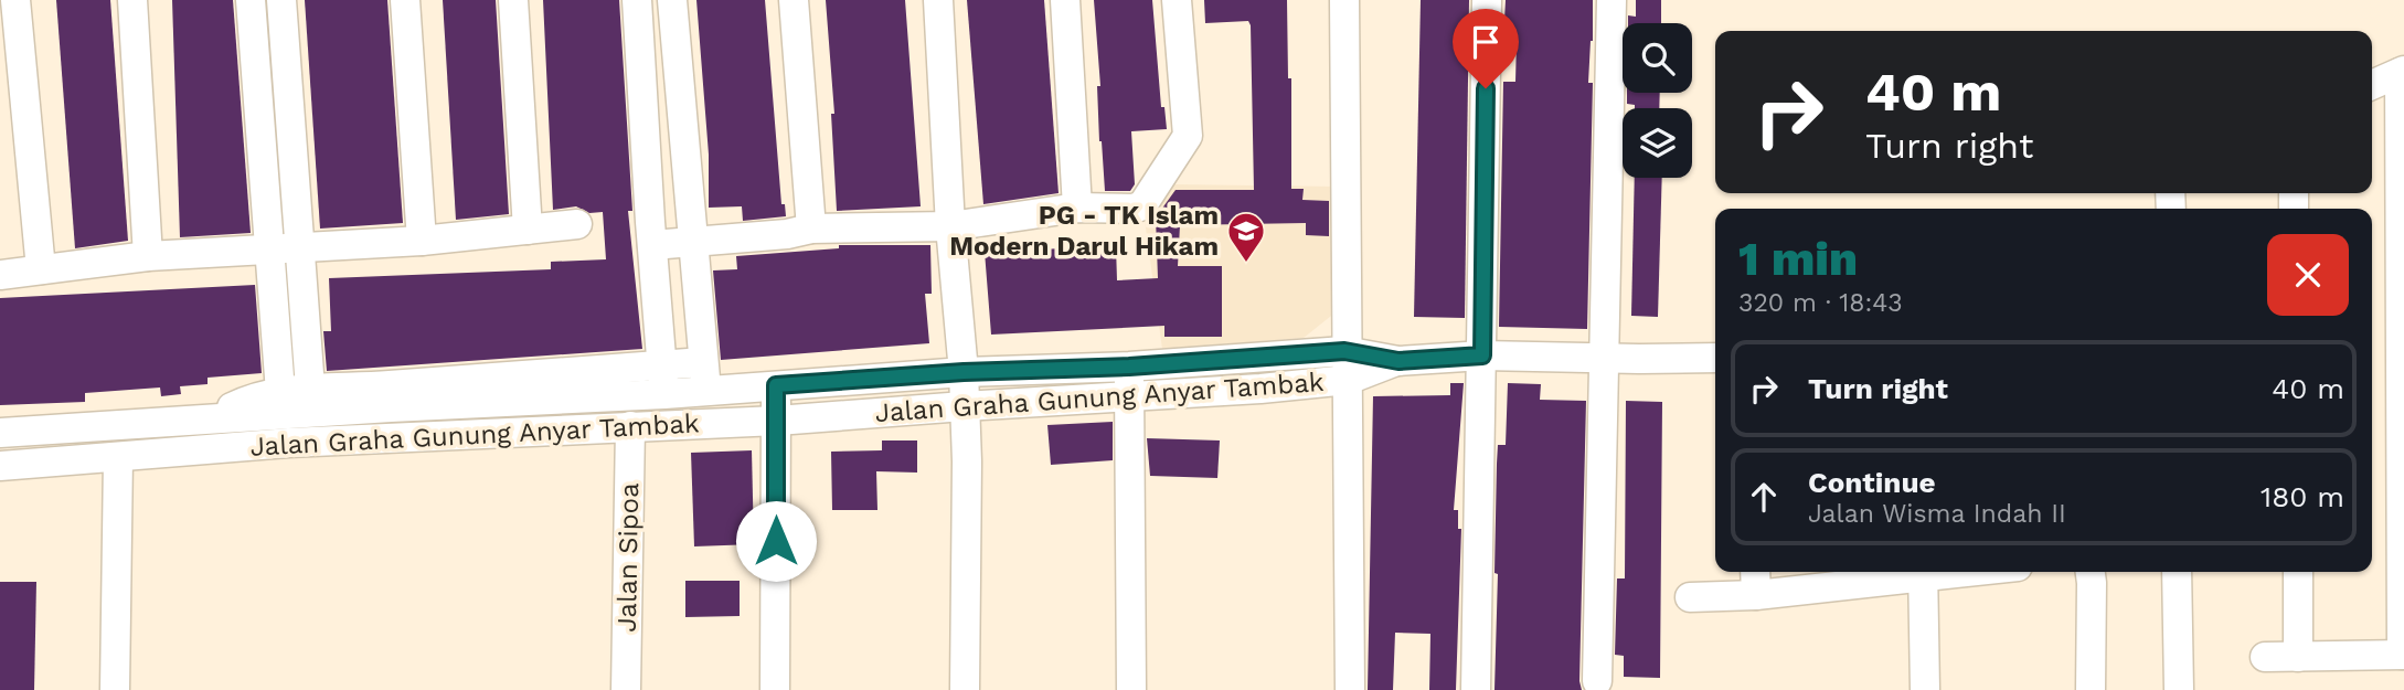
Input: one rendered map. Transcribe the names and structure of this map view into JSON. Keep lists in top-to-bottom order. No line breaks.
{"streets":{"street":["Jalan Graha Gunung Anyar Tambak","Jalan Sipoa"]},"crossings":[["Jalan Graha Gunung Anyar Tambak","Jalan Sipoa"]],"places":{"school or university":["PG - TK Islam Modern Darul Hikam"]},"page":{"turn":["40 m","Turn right"],"heading":["1 min","320 m · 18:43"],"list":[{"name":"Turn right","value":"40 m"},{"name":"Continue","note":"Jalan Wisma Indah II","value":"180 m"}]}}
